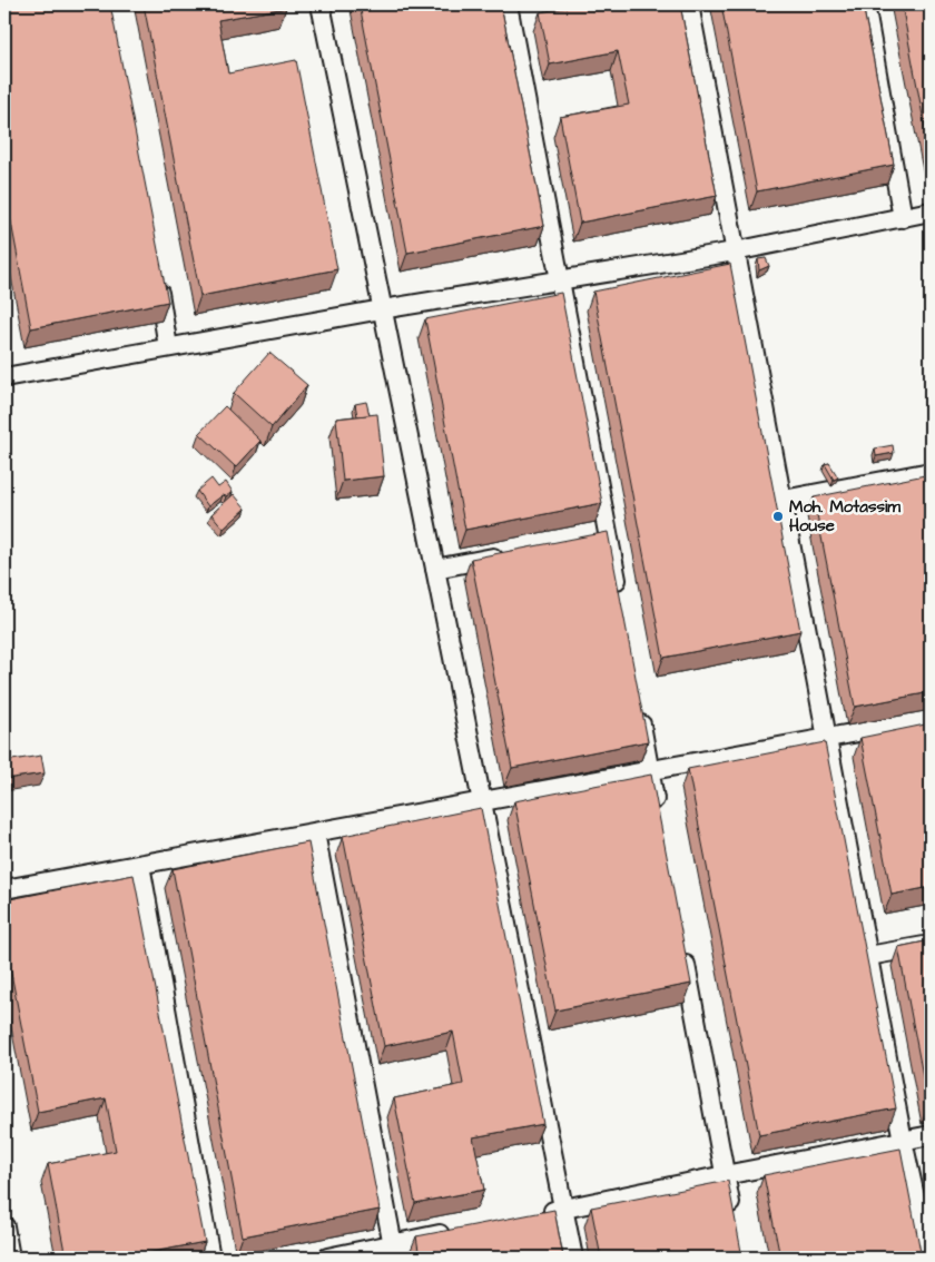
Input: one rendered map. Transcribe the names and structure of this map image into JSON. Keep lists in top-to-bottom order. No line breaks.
{"places":["Moh. Motassim House"]}
